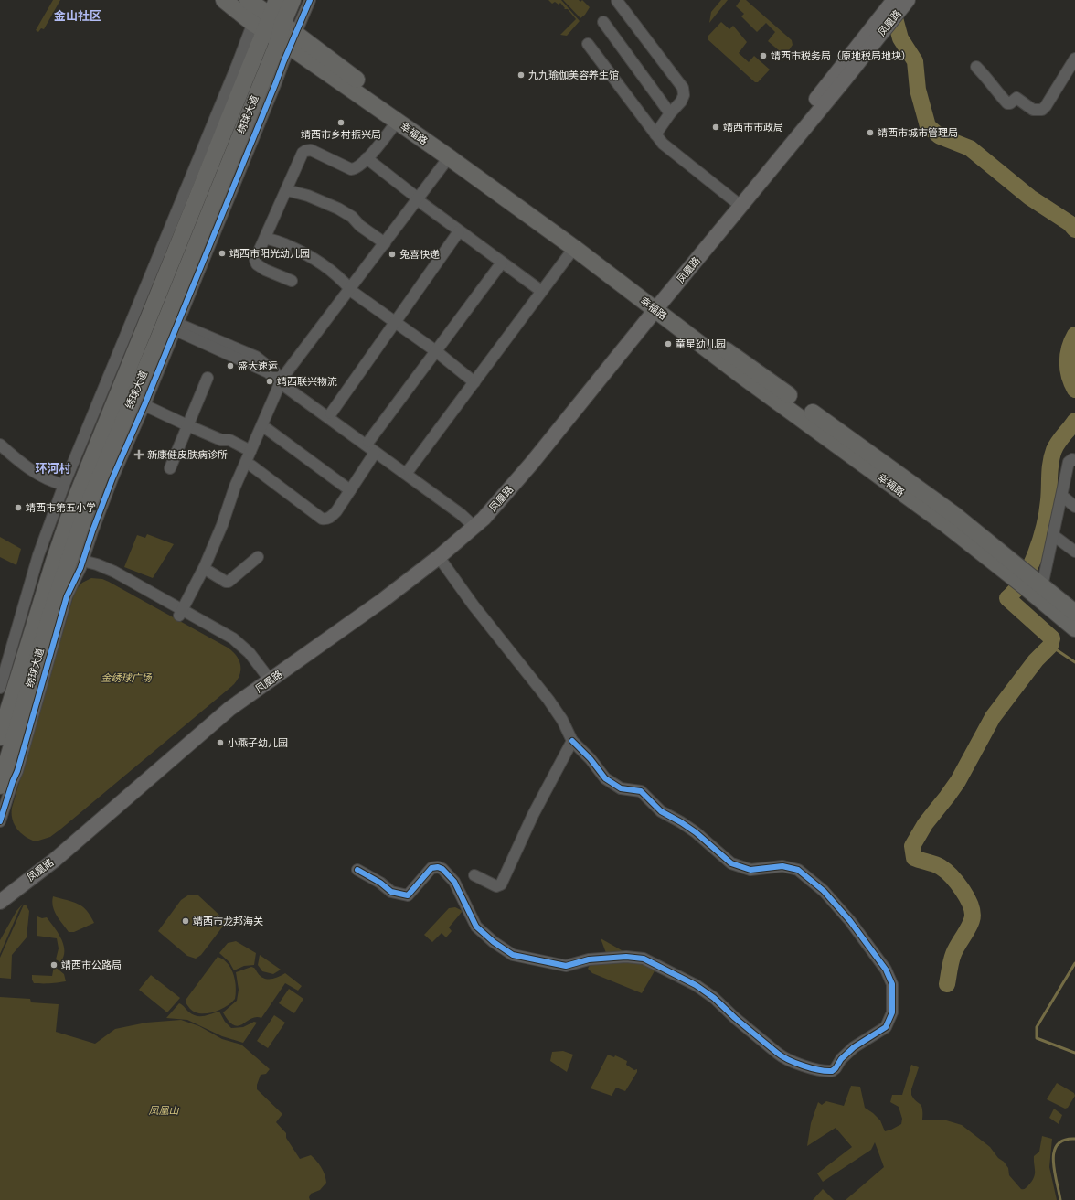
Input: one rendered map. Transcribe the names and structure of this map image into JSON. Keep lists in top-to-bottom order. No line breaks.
{"streets":{"main road":["凤凰路","绣球大道","幸福路"]},"crossings":[["凤凰路","幸福路"],["绣球大道","幸福路"]],"districts":["金山社区","环河村"],"parks":["金绣球广场","凤凰山"],"places":{"other":["靖西市税务局（原地税局地块）","九九瑜伽美容养生馆","靖西市乡村振兴局","靖西市市政局","靖西市城市管理局","靖西市阳光幼儿园","兔喜快递","童星幼儿园","盛大速运","靖西联兴物流","靖西市第五小学","小燕子幼儿园","靖西市龙邦海关","靖西市公路局"],"health":["新康健皮肤病诊所"]}}
